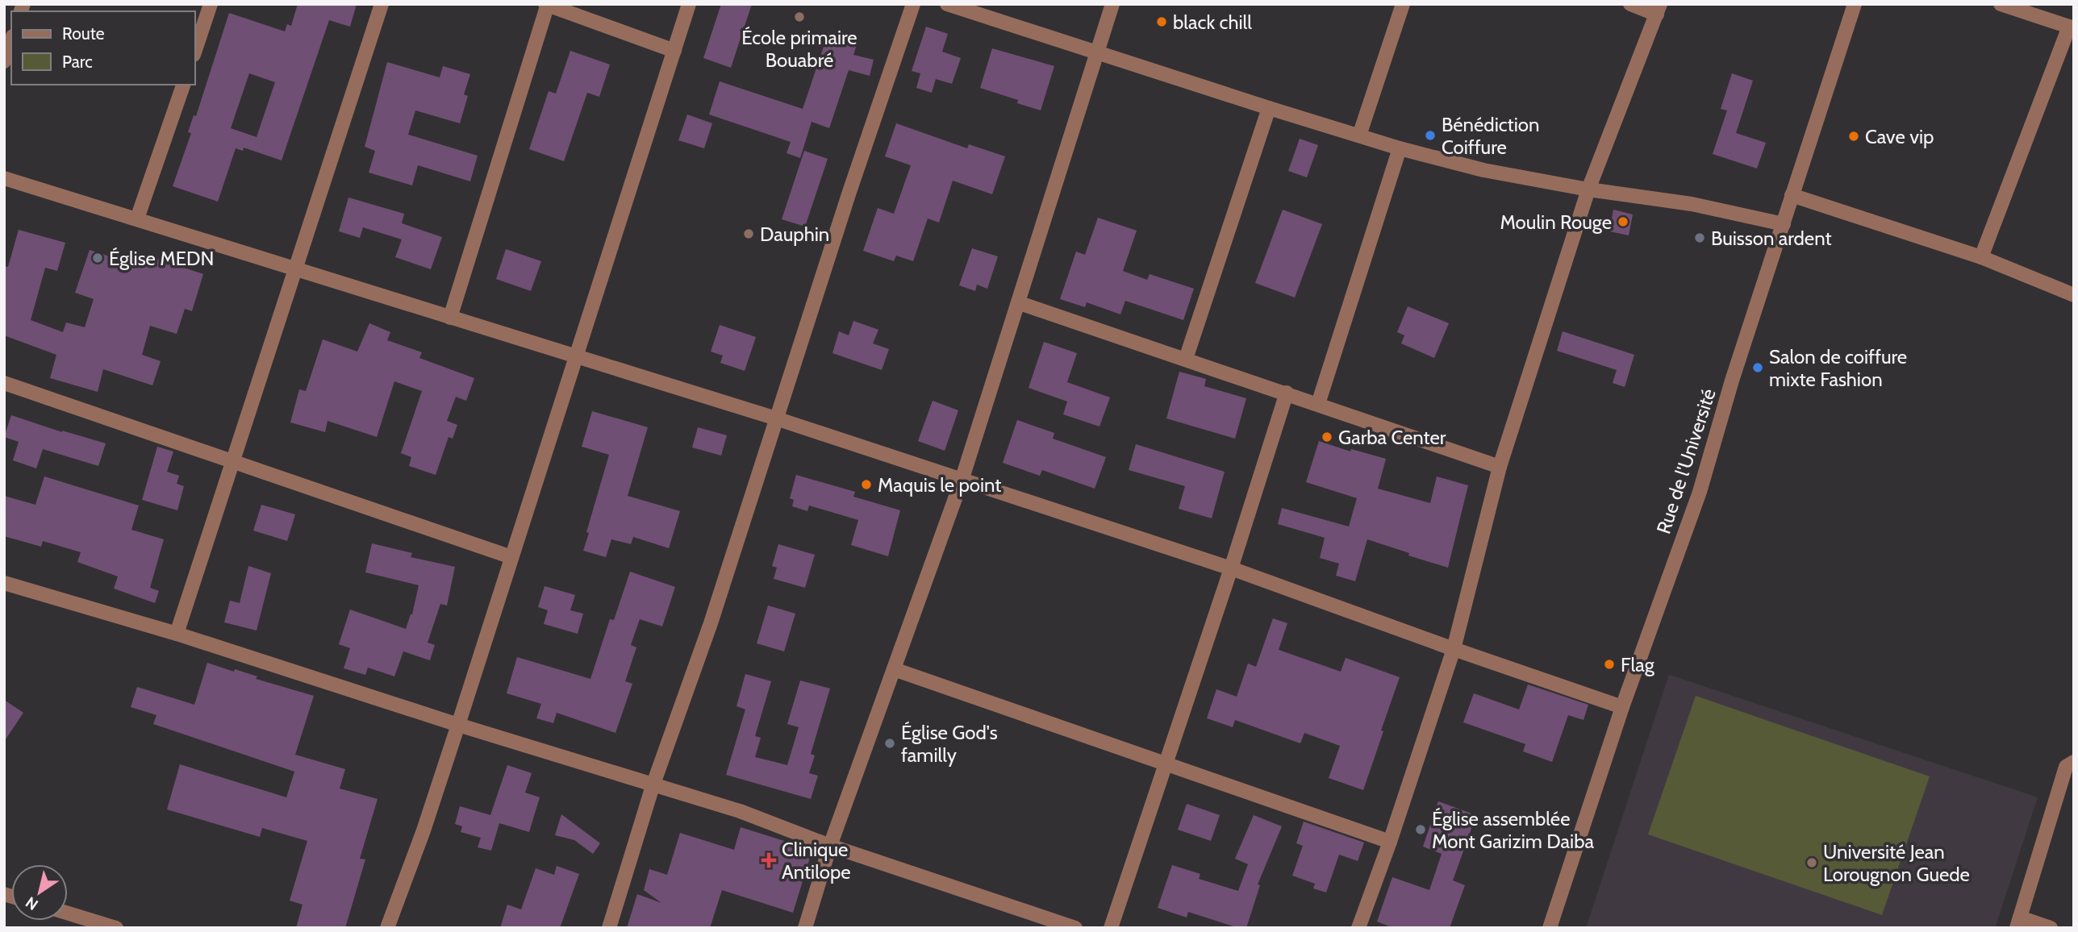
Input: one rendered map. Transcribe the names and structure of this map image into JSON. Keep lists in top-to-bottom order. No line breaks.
{"streets":{"street":["Rue de l'Université"]},"places":{"other":["École primaire Bouabré","black chill","Bénédiction Coiffure","Cave vip","Moulin Rouge","Dauphin","Buisson ardent","Église MEDN","Salon de coiffure mixte Fashion","Garba Center","Maquis le point","Flag","Église God's familly","Église assemblée Mont Garizim Daiba","Université Jean Lorougnon Guede"],"health":["Clinique Antilope"]},"legend":["Route","Parc"],"north":"bottom left"}
